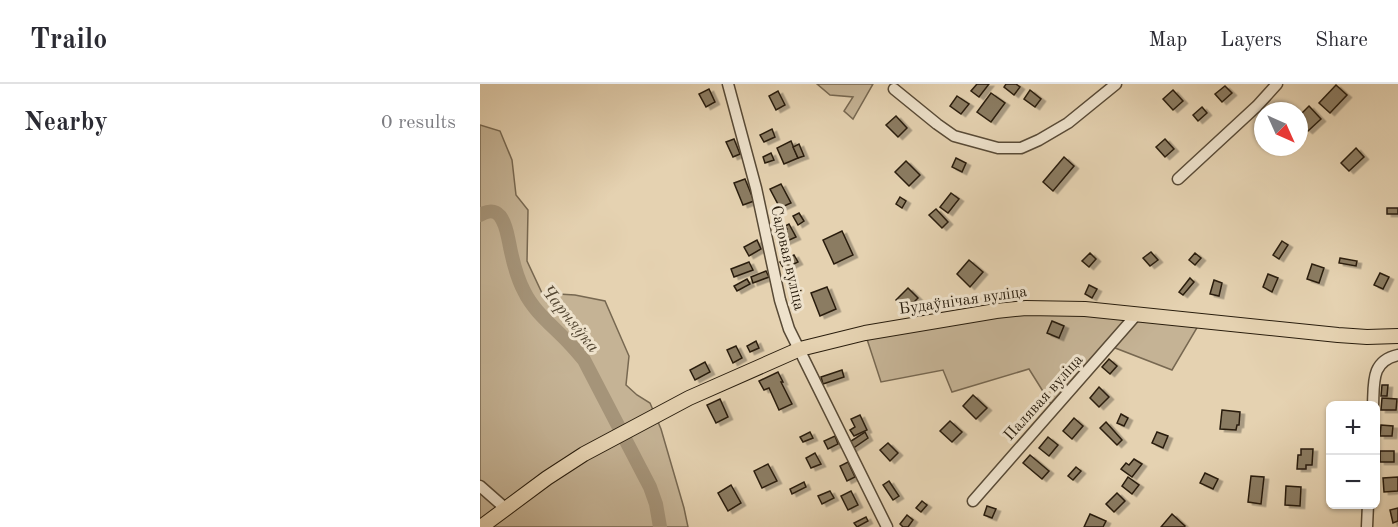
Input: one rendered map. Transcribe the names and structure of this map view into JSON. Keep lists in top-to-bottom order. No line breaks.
{"streets":{"main road":["Будаўнічая вуліца"],"street":["Садовая вуліца","Палявая вуліца"]},"crossings":[["Садовая вуліца","Будаўнічая вуліца"],["Будаўнічая вуліца","Палявая вуліца"]],"water":["Чарняўка"],"north":"bottom right","page":{"header":"Trailo","nav":["Map","Layers","Share"],"heading":["Nearby","0 results"],"map_buttons":["+","−"]}}
